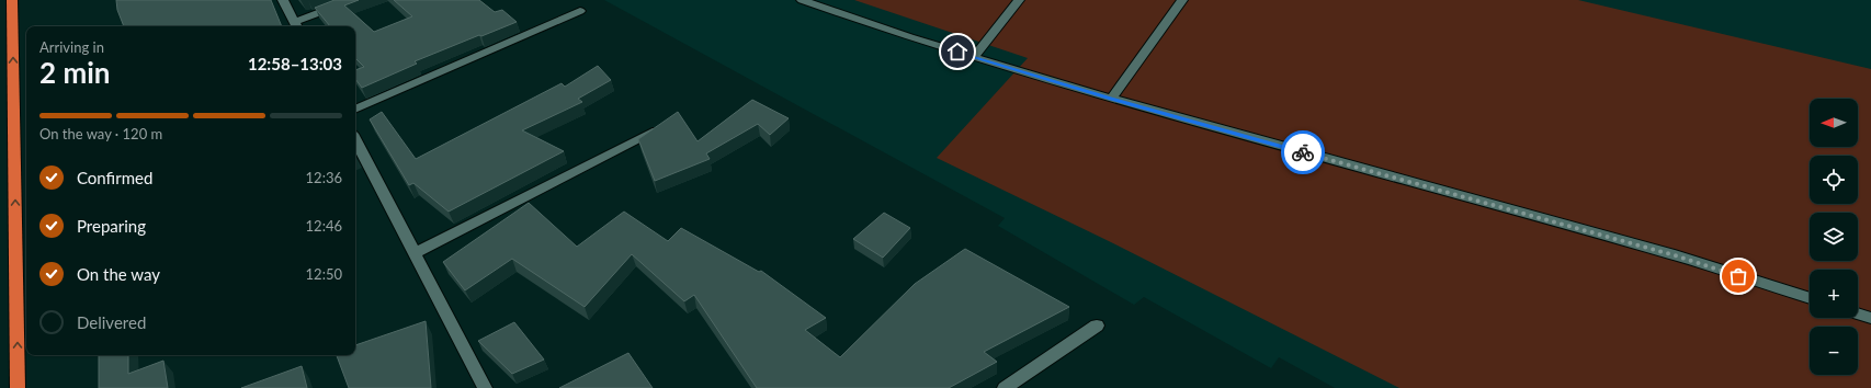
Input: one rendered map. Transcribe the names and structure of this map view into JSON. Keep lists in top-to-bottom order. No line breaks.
{"north":"left","page":{"heading":["2 min","Arriving in","12:58–13:03"],"map_buttons":["+","−"],"bar":"On the way · 120 m","list":[["Confirmed","12:36"],["Preparing","12:46"],["On the way","12:50"],"Delivered"]}}
